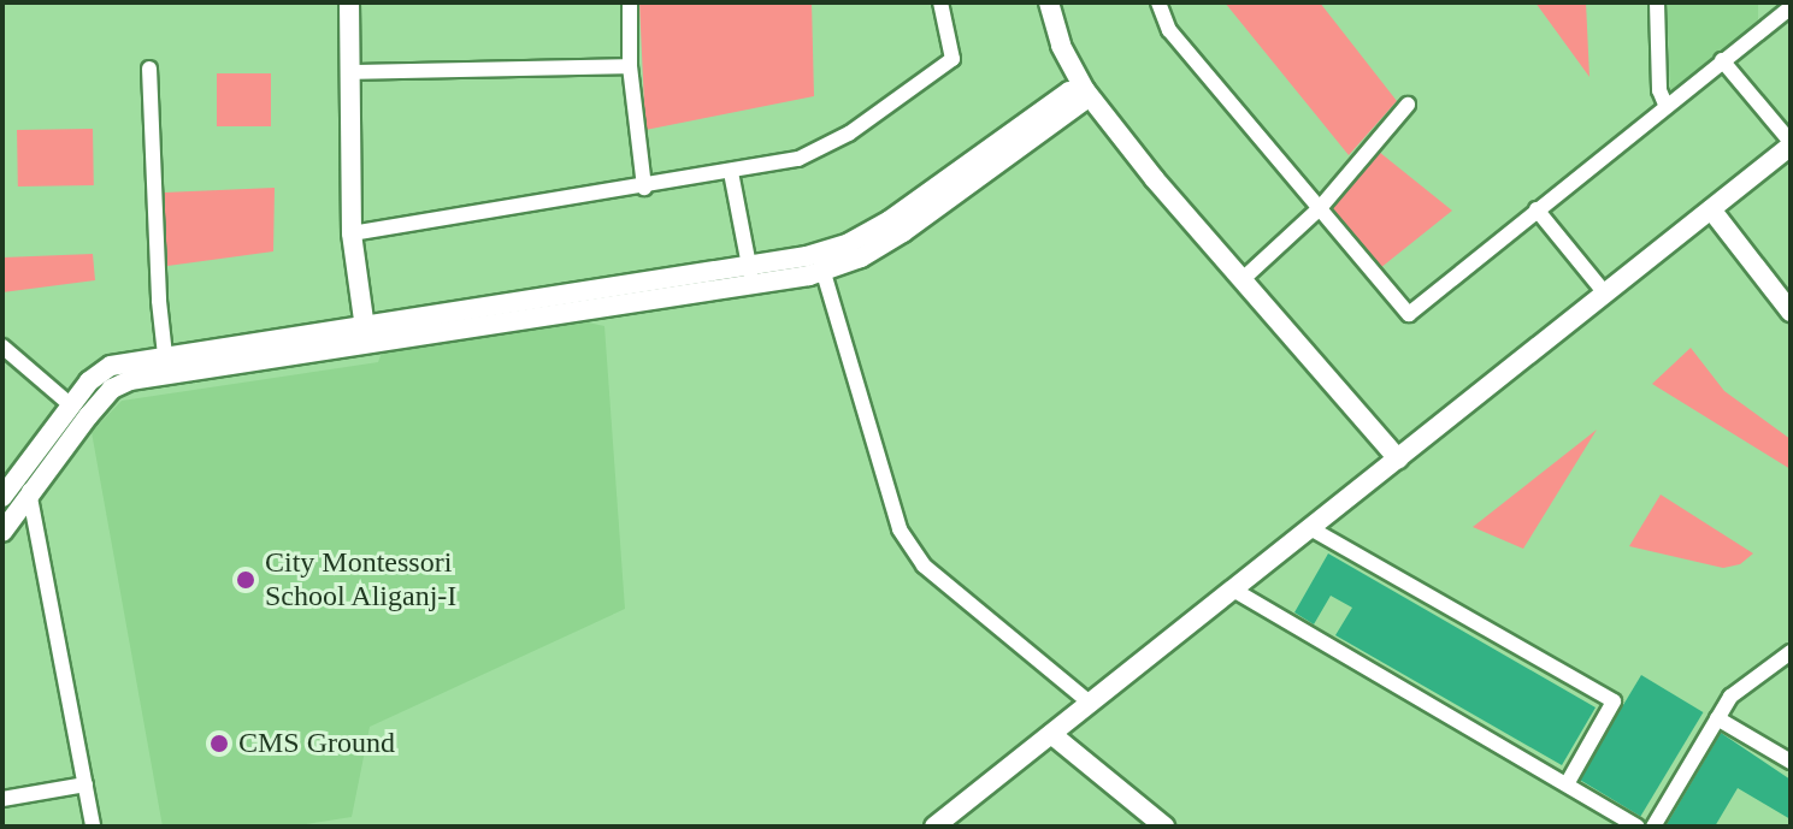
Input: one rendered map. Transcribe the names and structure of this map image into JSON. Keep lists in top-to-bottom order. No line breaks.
{"places":["City Montessori School Aliganj-I","CMS Ground"]}
